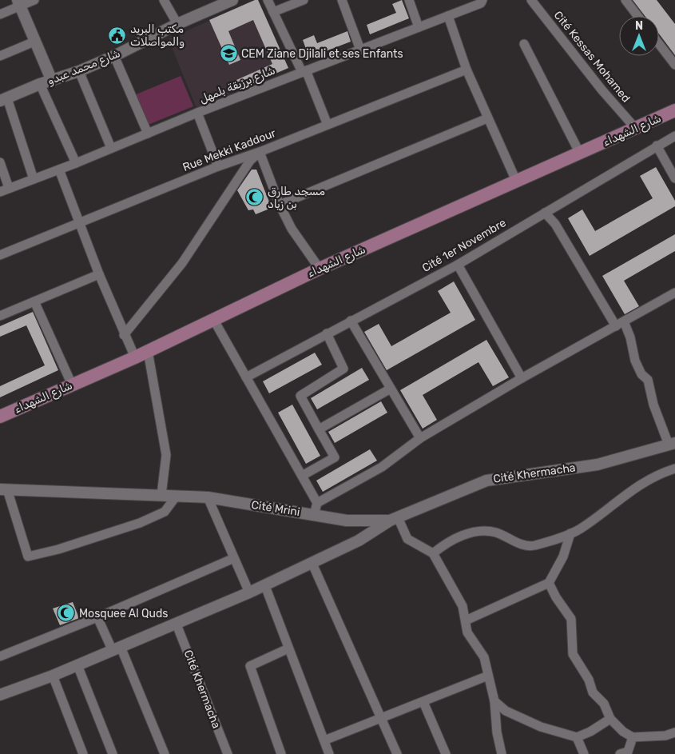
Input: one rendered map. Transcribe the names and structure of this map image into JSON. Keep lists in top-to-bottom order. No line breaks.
{"streets":{"main road":["شارع الشهداء"],"street":["Cité Kessas Mohamed","شارع محمد عبدو","شارع برزيقة بلمهل","Rue Mekki Kaddour","Cité 1er Novembre","Cité Khermacha","Cité Mrini"]},"crossings":[["Cité Kessas Mohamed","شارع الشهداء"],["Cité Khermacha","Cité Mrini"]],"places":{"public building":["مكتب البريد والمواصلات"],"school or university":["CEM Ziane Djilali et ses Enfants"],"mosque":["مسجد طارق بن زياد","Mosquee Al Quds"]},"north":"top"}
